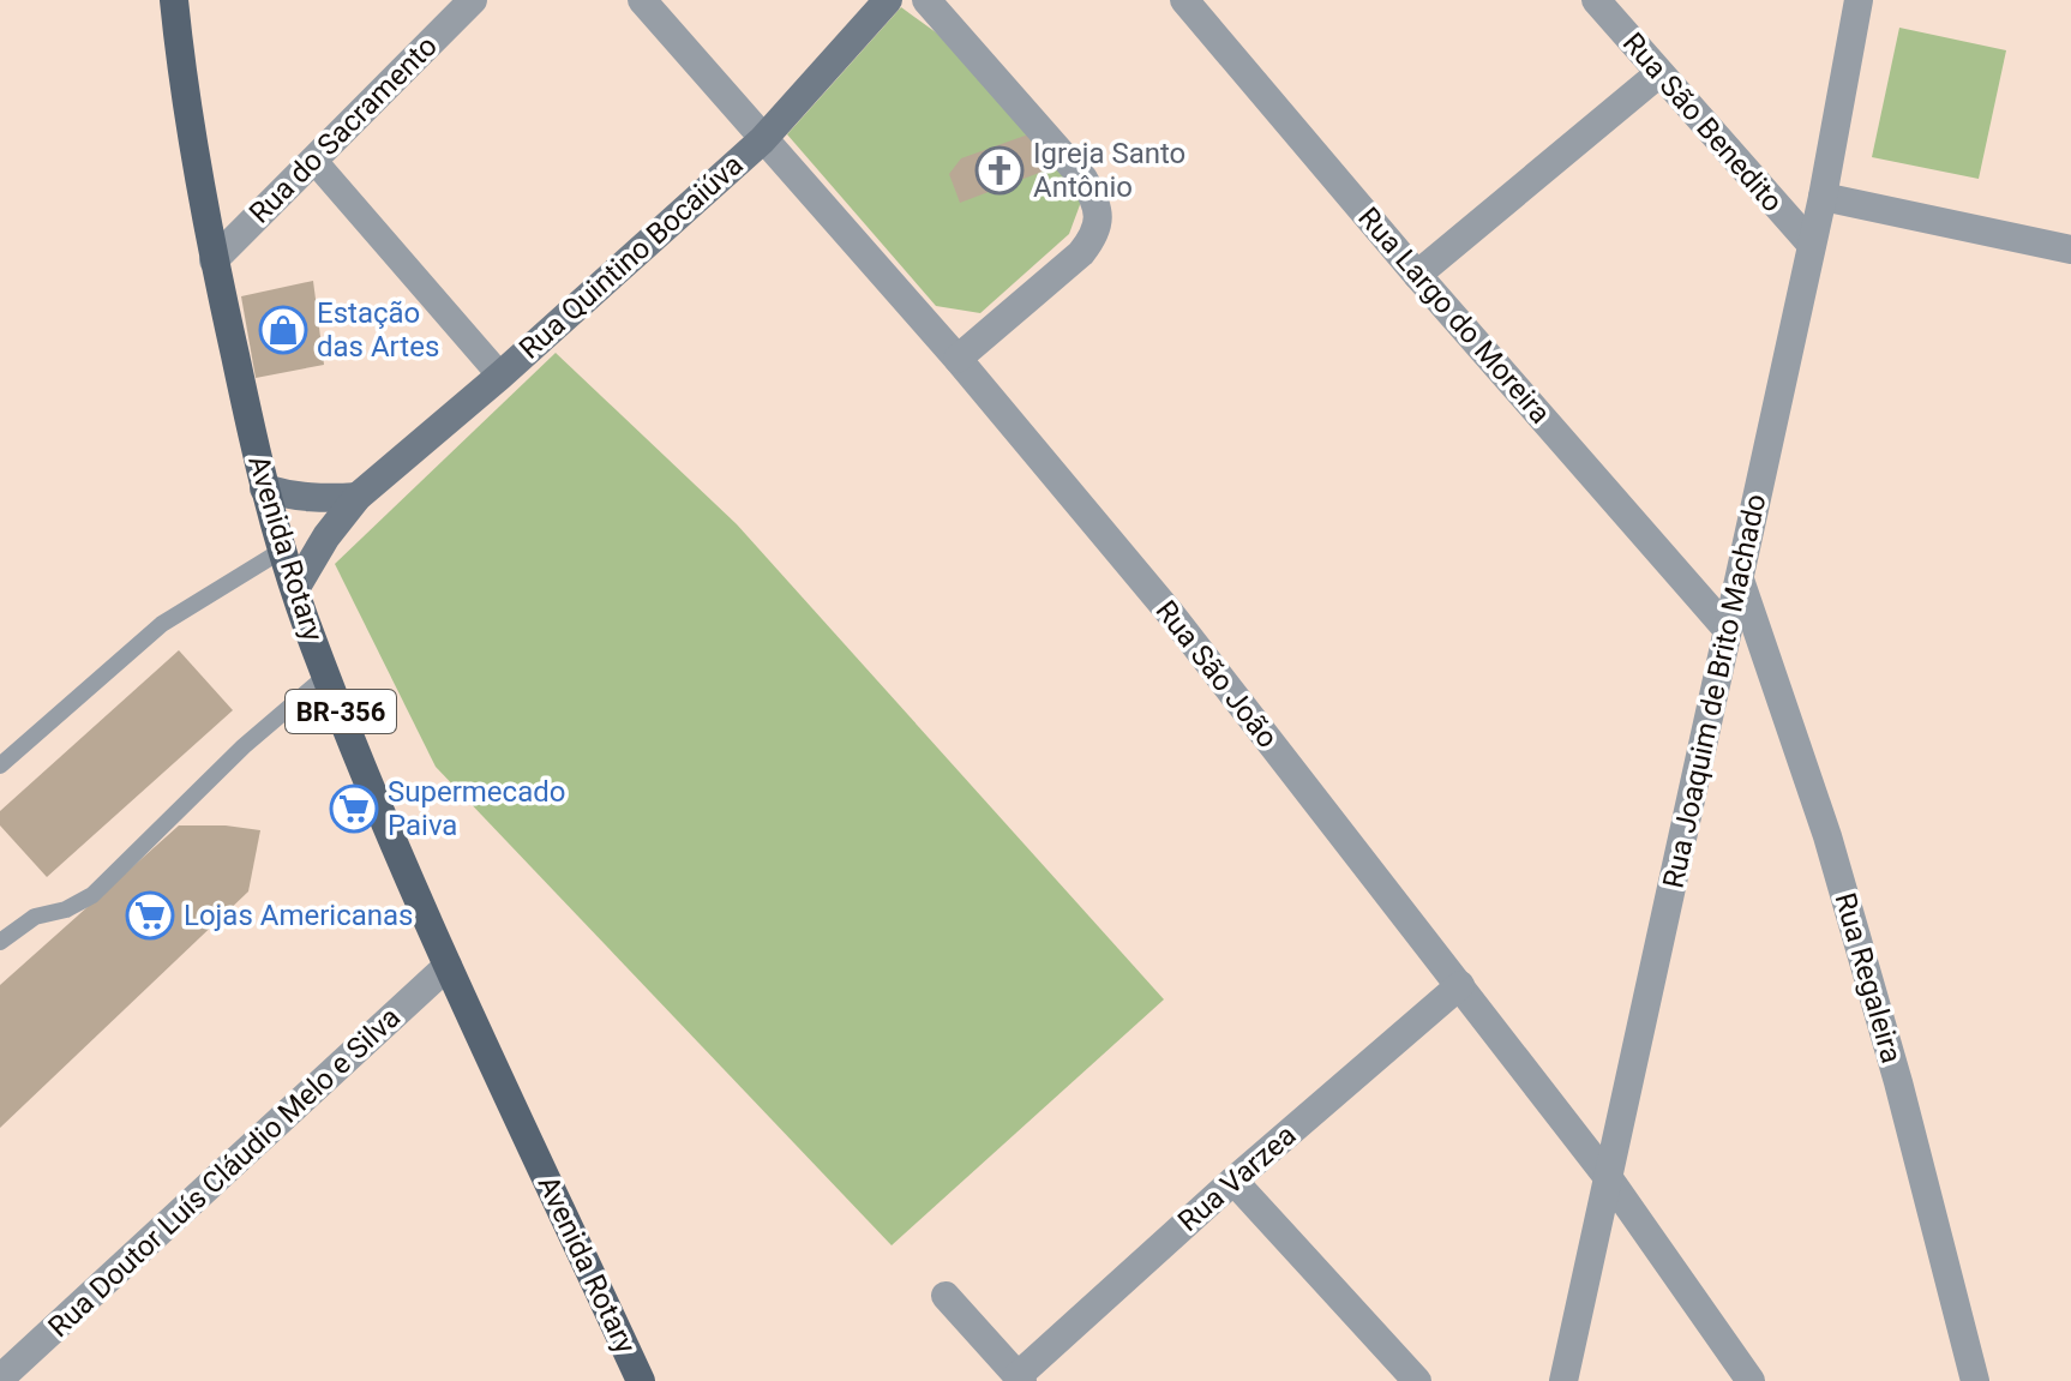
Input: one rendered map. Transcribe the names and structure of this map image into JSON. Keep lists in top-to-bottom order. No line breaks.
{"streets":{"main road":["Rua Quintino Bocaiúva","Avenida Rotary","BR-356"],"street":["Rua São Benedito","Rua do Sacramento","Rua Largo do Moreira","Rua São João","Rua Joaquim de Brito Machado","Rua Regaleira","Rua Doutor Luís Cláudio Melo e Silva","Rua Varzea"]},"crossings":[["Rua São Benedito","Rua Joaquim de Brito Machado"],["Rua do Sacramento","Avenida Rotary"],["Rua Quintino Bocaiúva","Avenida Rotary"],["Rua Quintino Bocaiúva","Rua São João"],["Rua Largo do Moreira","Rua Joaquim de Brito Machado"],["Avenida Rotary","Rua Doutor Luís Cláudio Melo e Silva"],["Rua São João","Rua Joaquim de Brito Machado"],["Rua São João","Rua Varzea"],["Rua Joaquim de Brito Machado","Rua Regaleira"]],"places":{"church":["Igreja Santo Antônio"],"shop":["Estação das Artes"],"supermarket":["Supermecado Paiva","Lojas Americanas"]}}
